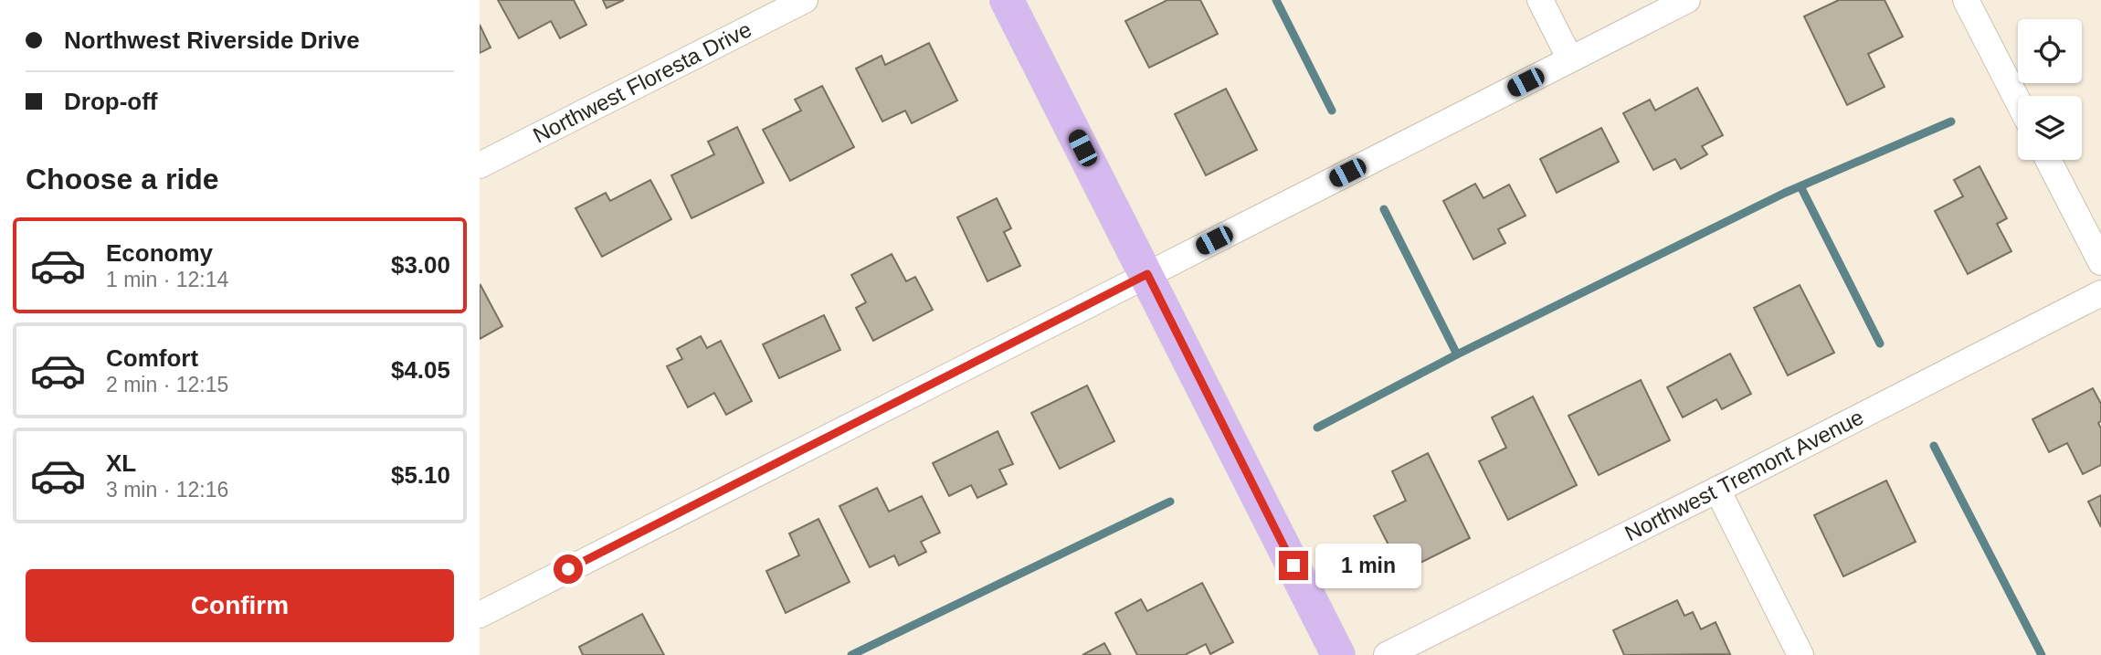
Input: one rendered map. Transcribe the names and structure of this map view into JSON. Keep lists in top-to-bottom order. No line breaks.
{"streets":{"street":["Northwest Floresta Drive","Northwest Tremont Avenue"]},"page":{"banner":["Northwest Riverside Drive","Drop-off"],"heading":"Choose a ride","list":[{"name":"Economy","note":"1 min · 12:14","value":"$3.00"},{"name":"Comfort","note":"2 min · 12:15","value":"$4.05"},{"name":"XL","note":"3 min · 12:16","value":"$5.10"}],"bubble":"1 min","buttons":"Confirm"}}
